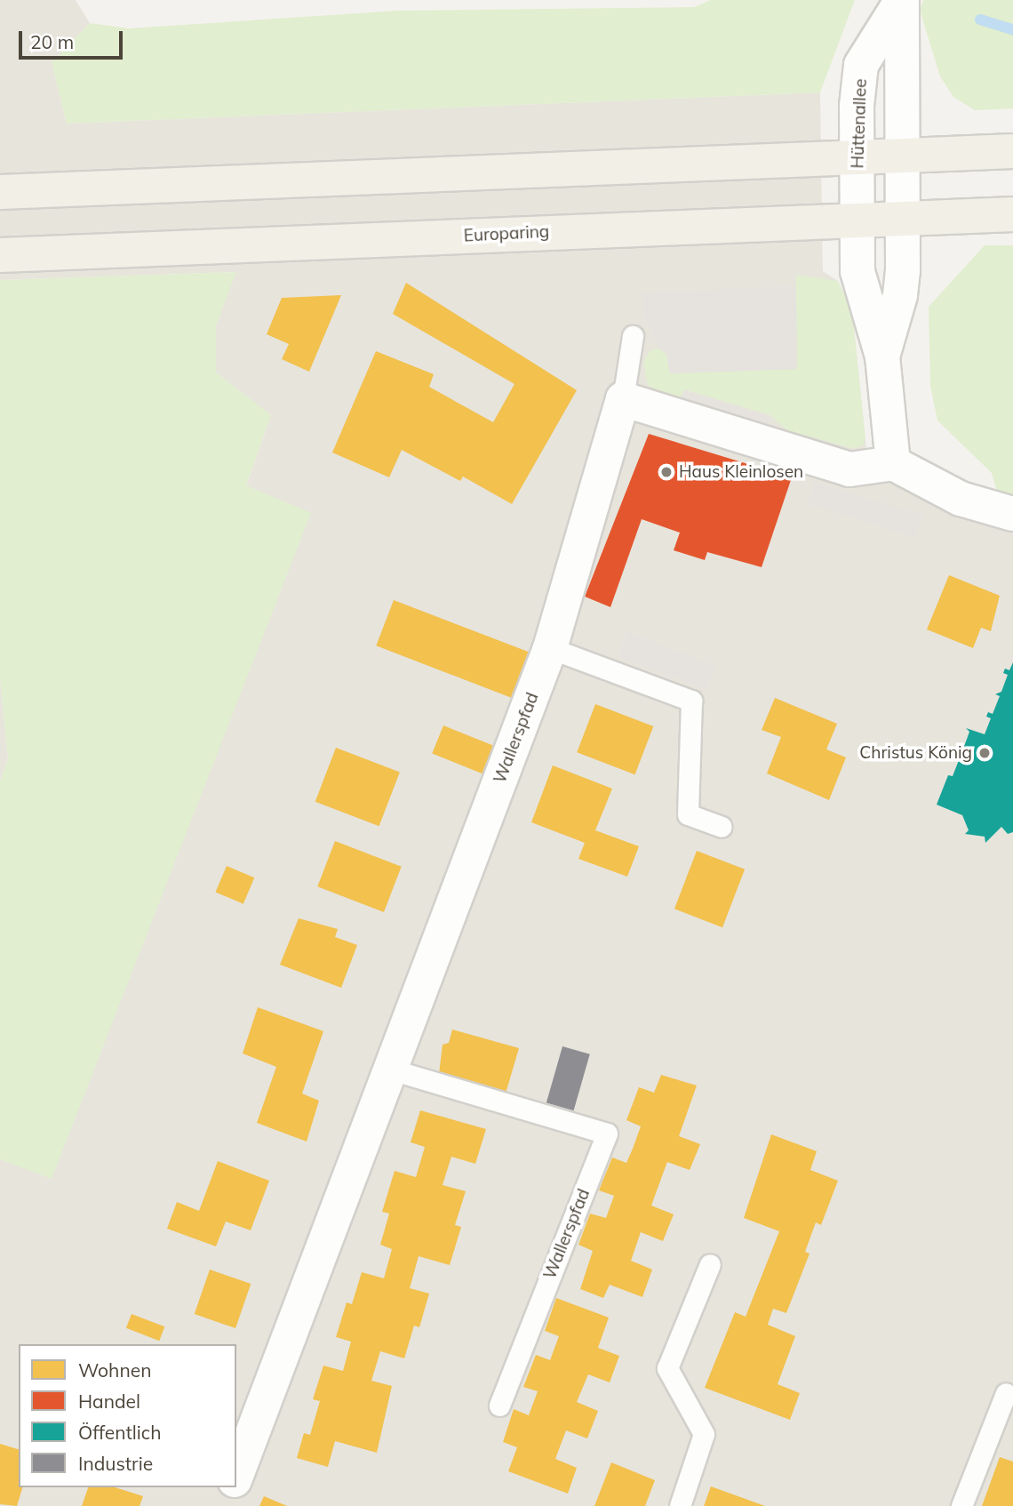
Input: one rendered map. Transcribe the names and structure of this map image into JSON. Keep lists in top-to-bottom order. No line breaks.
{"streets":{"main road":["Europaring"],"street":["Hüttenallee","Wallerspfad"]},"crossings":[["Hüttenallee","Europaring"]],"places":["Haus Kleinlosen","Christus König"],"legend":["Wohnen","Handel","Öffentlich","Industrie"],"scale_bar":"20 m"}
